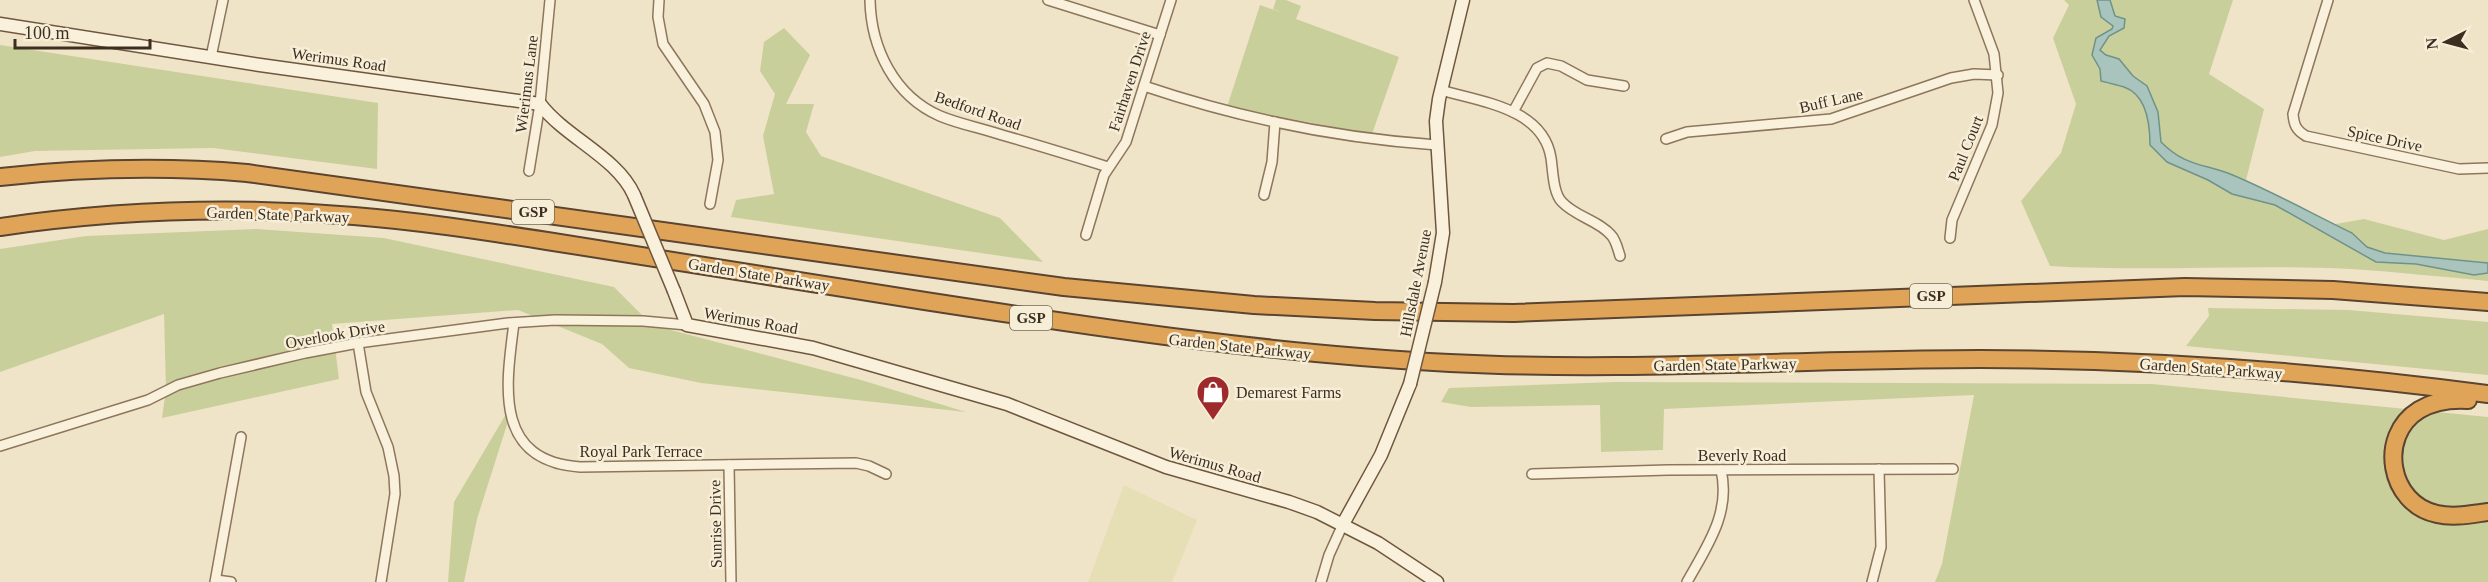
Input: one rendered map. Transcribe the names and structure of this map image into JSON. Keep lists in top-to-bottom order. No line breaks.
{"streets":{"highway":["GSP","Garden State Parkway"],"main road":["Werimus Road","Hillsdale Avenue"],"street":["Fairhaven Drive","Wierimus Lane","Buff Lane","Bedford Road","Spice Drive","Paul Court","Overlook Drive","Royal Park Terrace","Beverly Road","Sunrise Drive"]},"crossings":[["Werimus Road","Wierimus Lane"],["Werimus Road","Hillsdale Avenue"],["Werimus Road","Overlook Drive"],["Fairhaven Drive","Bedford Road"],["Buff Lane","Paul Court"],["Overlook Drive","Royal Park Terrace"],["Royal Park Terrace","Sunrise Drive"]],"places":{"shop":["Demarest Farms"]},"scale_bar":"100 m","north":"left"}
